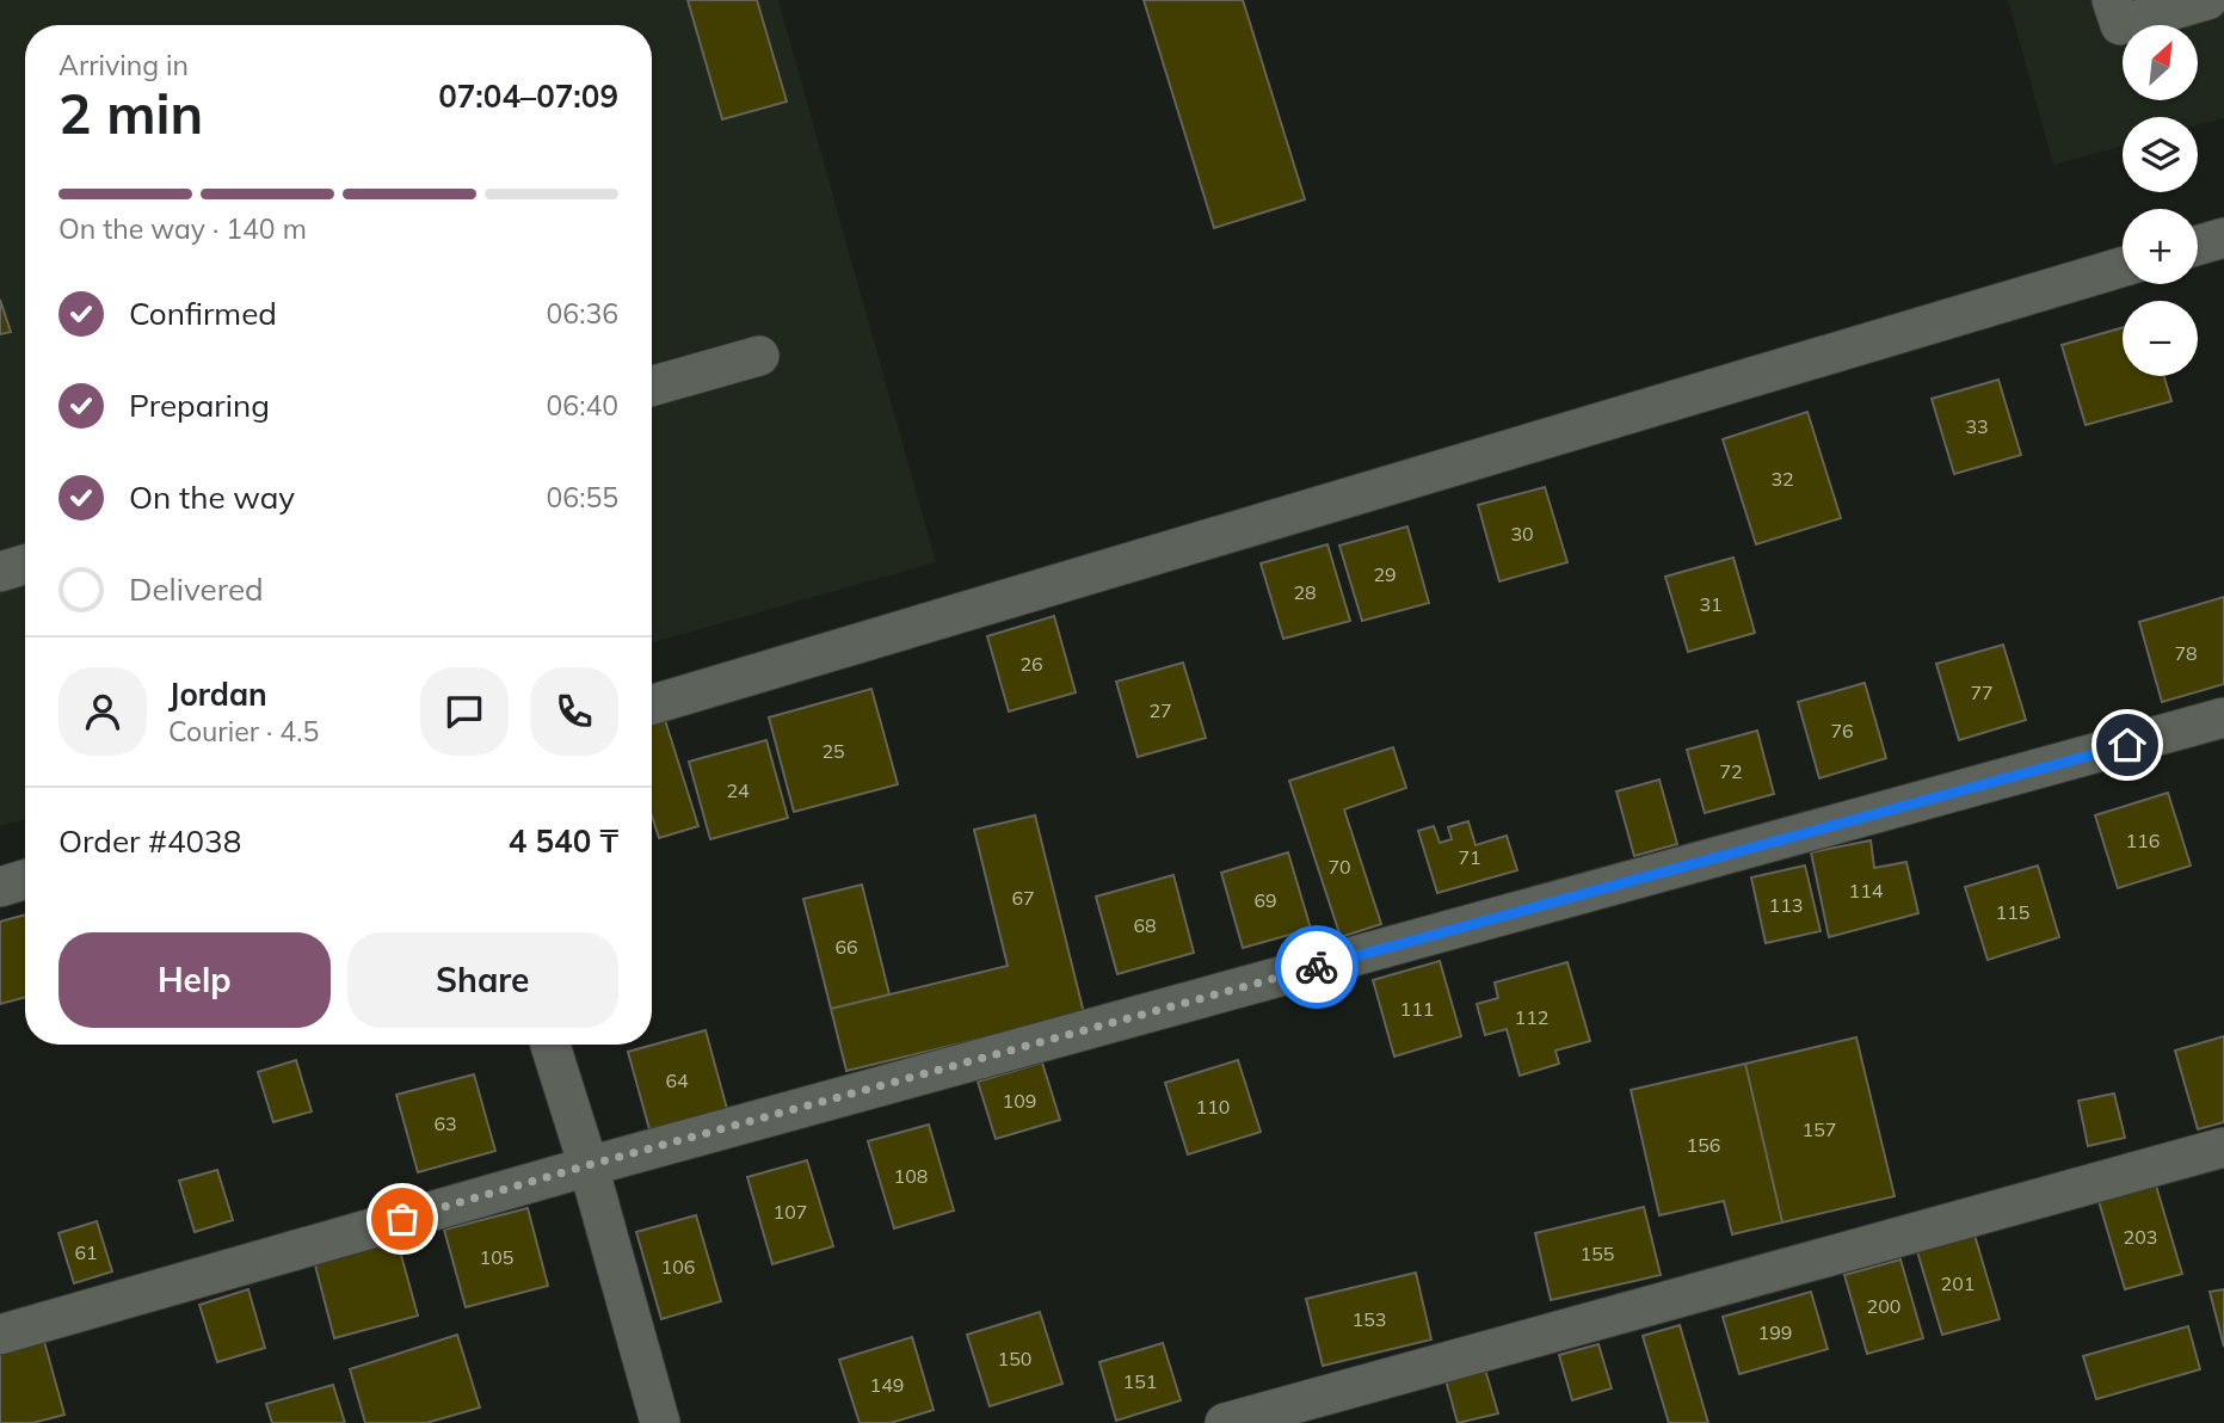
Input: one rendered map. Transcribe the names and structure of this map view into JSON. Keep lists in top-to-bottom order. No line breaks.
{"house_numbers":["33","32","30","29","28","31","78","26","77","27","76","25","72","24","116","71","70","114","67","69","113","115","68","66","111","112","64","109","110","63","157","156","108","107","203","61","155","105","106","201","200","153","199","150","151","149"],"north":"top right","page":{"map_buttons":["+","−"],"heading":["2 min","Arriving in","07:04–07:09"],"panel":["Jordan","Courier · 4.5","Order #4038","4 540 ₸"],"bar":"On the way · 140 m","list":[["Confirmed","06:36"],["Preparing","06:40"],["On the way","06:55"],"Delivered"],"buttons":["Help","Share"]}}
